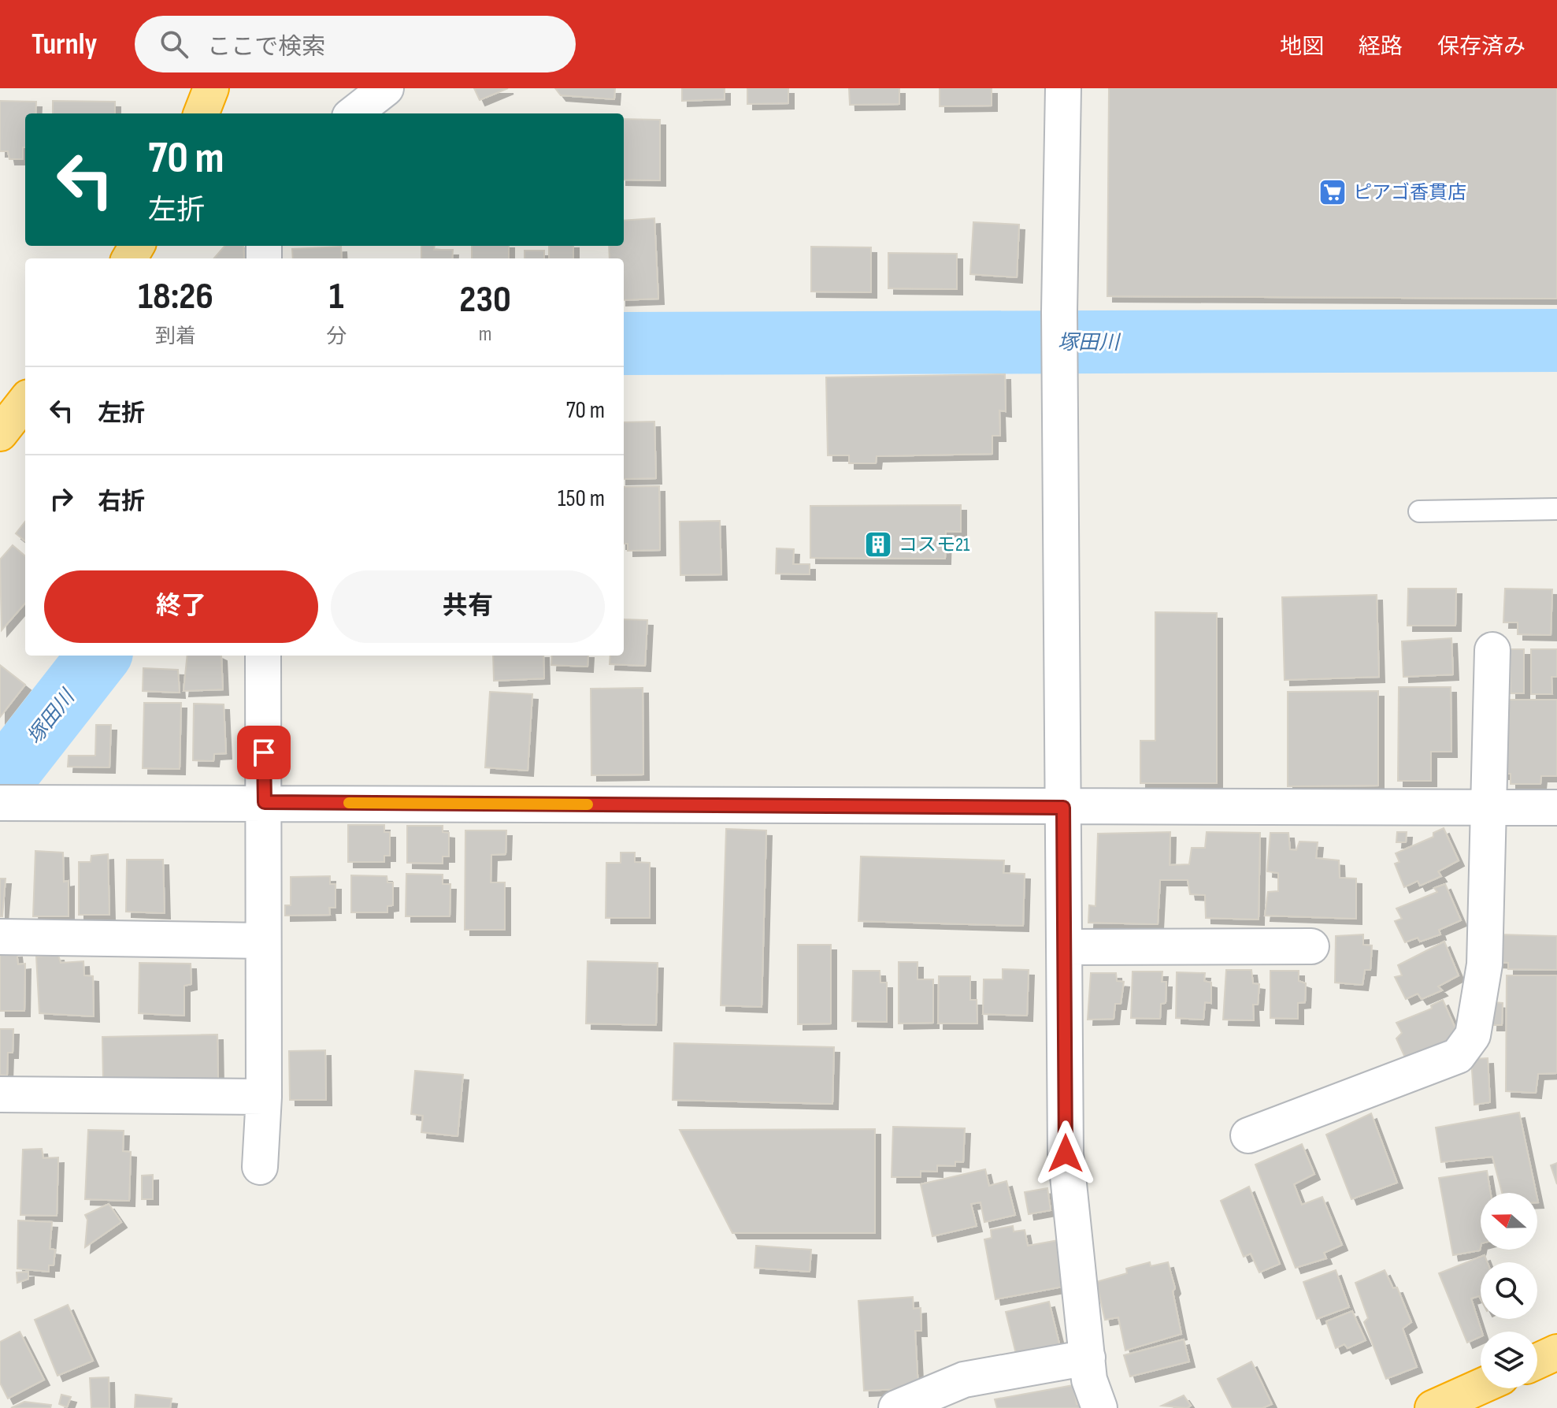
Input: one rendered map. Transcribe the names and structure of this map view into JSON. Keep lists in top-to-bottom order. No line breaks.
{"water":["塚田川"],"places":{"supermarket":["ピアゴ香貫店"],"building":["コスモ21"]},"north":"left","page":{"header":"Turnly","search":"ここで検索","nav":["地図","経路","保存済み"],"turn":["70 m","左折"],"eta":["18:26","到着","1","分","230","m"],"list":[{"name":"左折","value":"70 m"},{"name":"右折","value":"150 m"}],"buttons":["終了","共有"]}}
